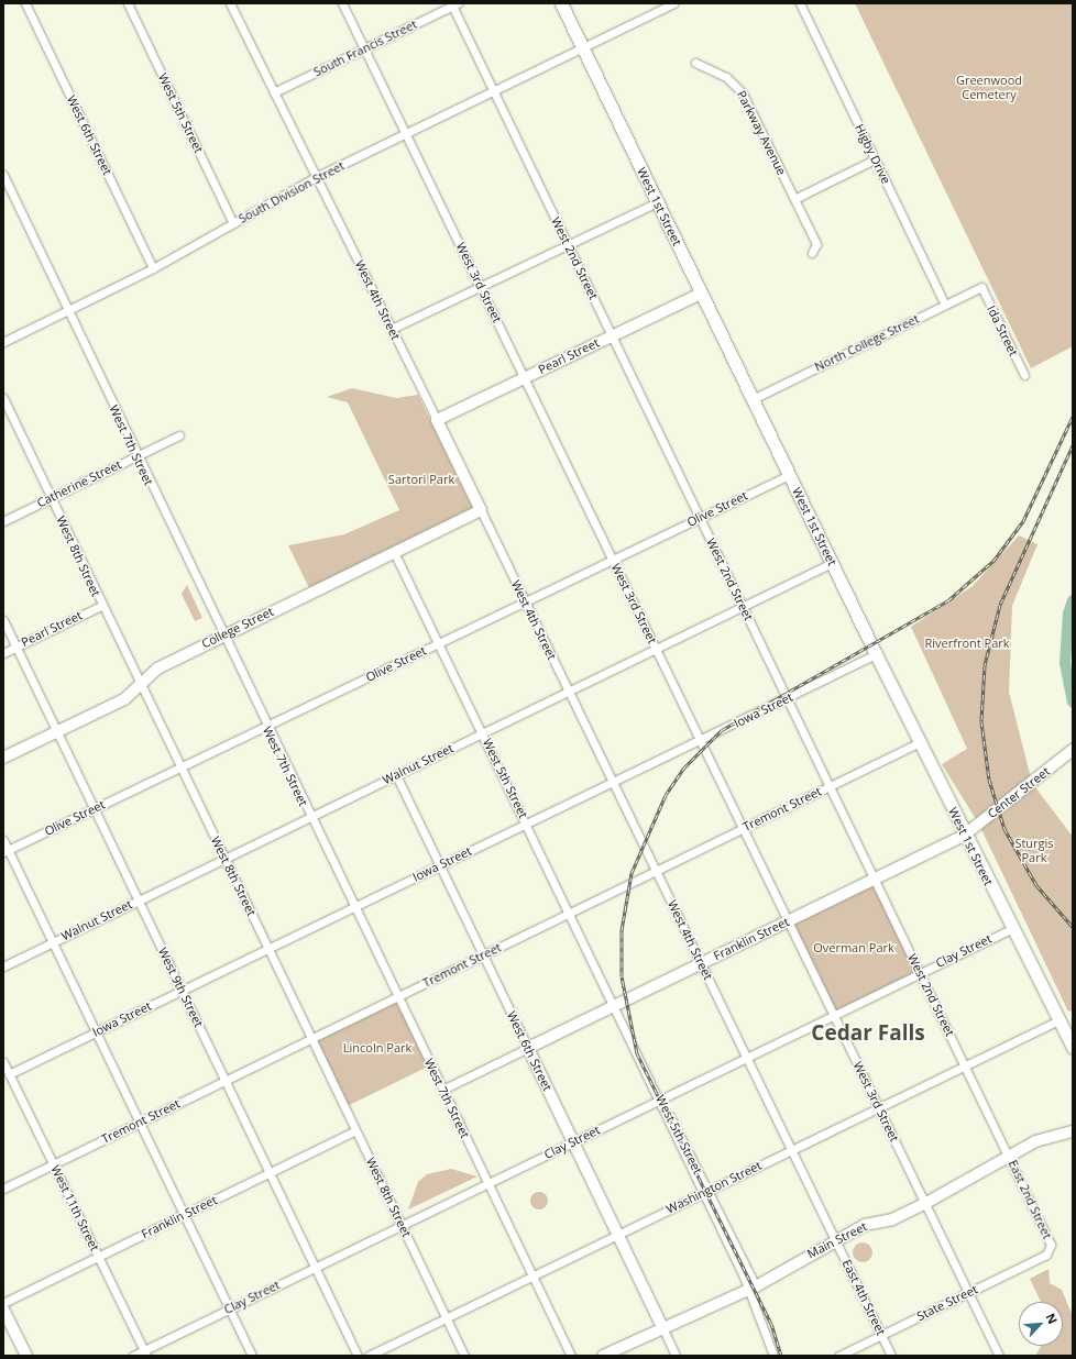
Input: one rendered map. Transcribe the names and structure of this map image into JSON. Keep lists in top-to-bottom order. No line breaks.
{"streets":{"main road":["West 1st Street"],"street":["South Francis Street","West 5th Street","Parkway Avenue","West 6th Street","Higby Drive","South Division Street","West 2nd Street","West 3rd Street","West 4th Street","Ida Street","North College Street","Pearl Street","West 7th Street","Catherine Street","Olive Street","West 8th Street","College Street","Iowa Street","Walnut Street","Center Street","Tremont Street","Franklin Street","Clay Street","West 9th Street","Washington Street","East 2nd Street","West 11th Street","Main Street","East 4th Street","State Street"]},"crossings":[["South Francis Street","West 2nd Street"],["South Francis Street","West 3rd Street"],["South Francis Street","West 4th Street"],["West 5th Street","South Division Street"],["West 5th Street","Olive Street"],["West 5th Street","College Street"],["West 5th Street","Iowa Street"],["West 5th Street","Walnut Street"],["West 5th Street","Tremont Street"],["West 5th Street","Franklin Street"],["West 5th Street","Clay Street"],["West 5th Street","Washington Street"],["West 5th Street","Main Street"],["West 6th Street","South Division Street"],["West 6th Street","Iowa Street"],["West 6th Street","Walnut Street"],["West 6th Street","Tremont Street"],["West 6th Street","Franklin Street"],["West 6th Street","Clay Street"],["West 6th Street","Washington Street"],["West 6th Street","Main Street"],["Higby Drive","North College Street"],["South Division Street","West 1st Street"],["South Division Street","West 2nd Street"],["South Division Street","West 3rd Street"],["South Division Street","West 4th Street"],["South Division Street","West 7th Street"],["West 1st Street","North College Street"],["West 1st Street","Pearl Street"],["West 1st Street","Olive Street"],["West 1st Street","Iowa Street"],["West 1st Street","Walnut Street"],["West 1st Street","Center Street"],["West 1st Street","Tremont Street"],["West 1st Street","Franklin Street"],["West 1st Street","Clay Street"],["West 1st Street","Washington Street"],["West 2nd Street","Pearl Street"],["West 2nd Street","Olive Street"],["West 2nd Street","Iowa Street"],["West 2nd Street","Walnut Street"],["West 2nd Street","Tremont Street"],["West 2nd Street","Franklin Street"],["West 2nd Street","Clay Street"],["West 2nd Street","Washington Street"],["West 2nd Street","East 2nd Street"],["West 2nd Street","Main Street"],["West 3rd Street","Pearl Street"],["West 3rd Street","Olive Street"],["West 3rd Street","Iowa Street"],["West 3rd Street","Walnut Street"],["West 3rd Street","Tremont Street"],["West 3rd Street","Franklin Street"],["West 3rd Street","Clay Street"],["West 3rd Street","Washington Street"],["West 3rd Street","Main Street"],["West 3rd Street","State Street"],["West 4th Street","Pearl Street"],["West 4th Street","Olive Street"],["West 4th Street","College Street"],["West 4th Street","Iowa Street"],["West 4th Street","Walnut Street"],["West 4th Street","Tremont Street"],["West 4th Street","Franklin Street"],["West 4th Street","Clay Street"],["West 4th Street","Washington Street"],["West 4th Street","Main Street"],["West 4th Street","East 4th Street"],["Ida Street","North College Street"],["Pearl Street","West 8th Street"],["Pearl Street","West 9th Street"],["West 7th Street","Catherine Street"],["West 7th Street","Olive Street"],["West 7th Street","College Street"],["West 7th Street","Iowa Street"],["West 7th Street","Walnut Street"],["West 7th Street","Tremont Street"],["West 7th Street","Franklin Street"],["West 7th Street","Clay Street"],["West 7th Street","Washington Street"],["Catherine Street","West 8th Street"],["Olive Street","West 8th Street"],["Olive Street","West 9th Street"],["West 8th Street","College Street"],["West 8th Street","Iowa Street"],["West 8th Street","Walnut Street"],["West 8th Street","Tremont Street"],["West 8th Street","Franklin Street"],["West 8th Street","Clay Street"],["West 8th Street","Washington Street"],["College Street","West 9th Street"],["Iowa Street","West 9th Street"],["Iowa Street","West 11th Street"],["Walnut Street","West 9th Street"],["Center Street","Franklin Street"],["Tremont Street","West 9th Street"],["Tremont Street","West 11th Street"],["Franklin Street","West 9th Street"],["Franklin Street","West 11th Street"],["Clay Street","West 9th Street"],["Clay Street","West 11th Street"],["East 2nd Street","Main Street"],["East 2nd Street","State Street"],["Main Street","East 4th Street"],["East 4th Street","State Street"]],"districts":["Cedar Falls"],"parks":["Greenwood Cemetery","Sartori Park","Riverfront Park","Sturgis Park","Overman Park","Lincoln Park"],"north":"top right"}
